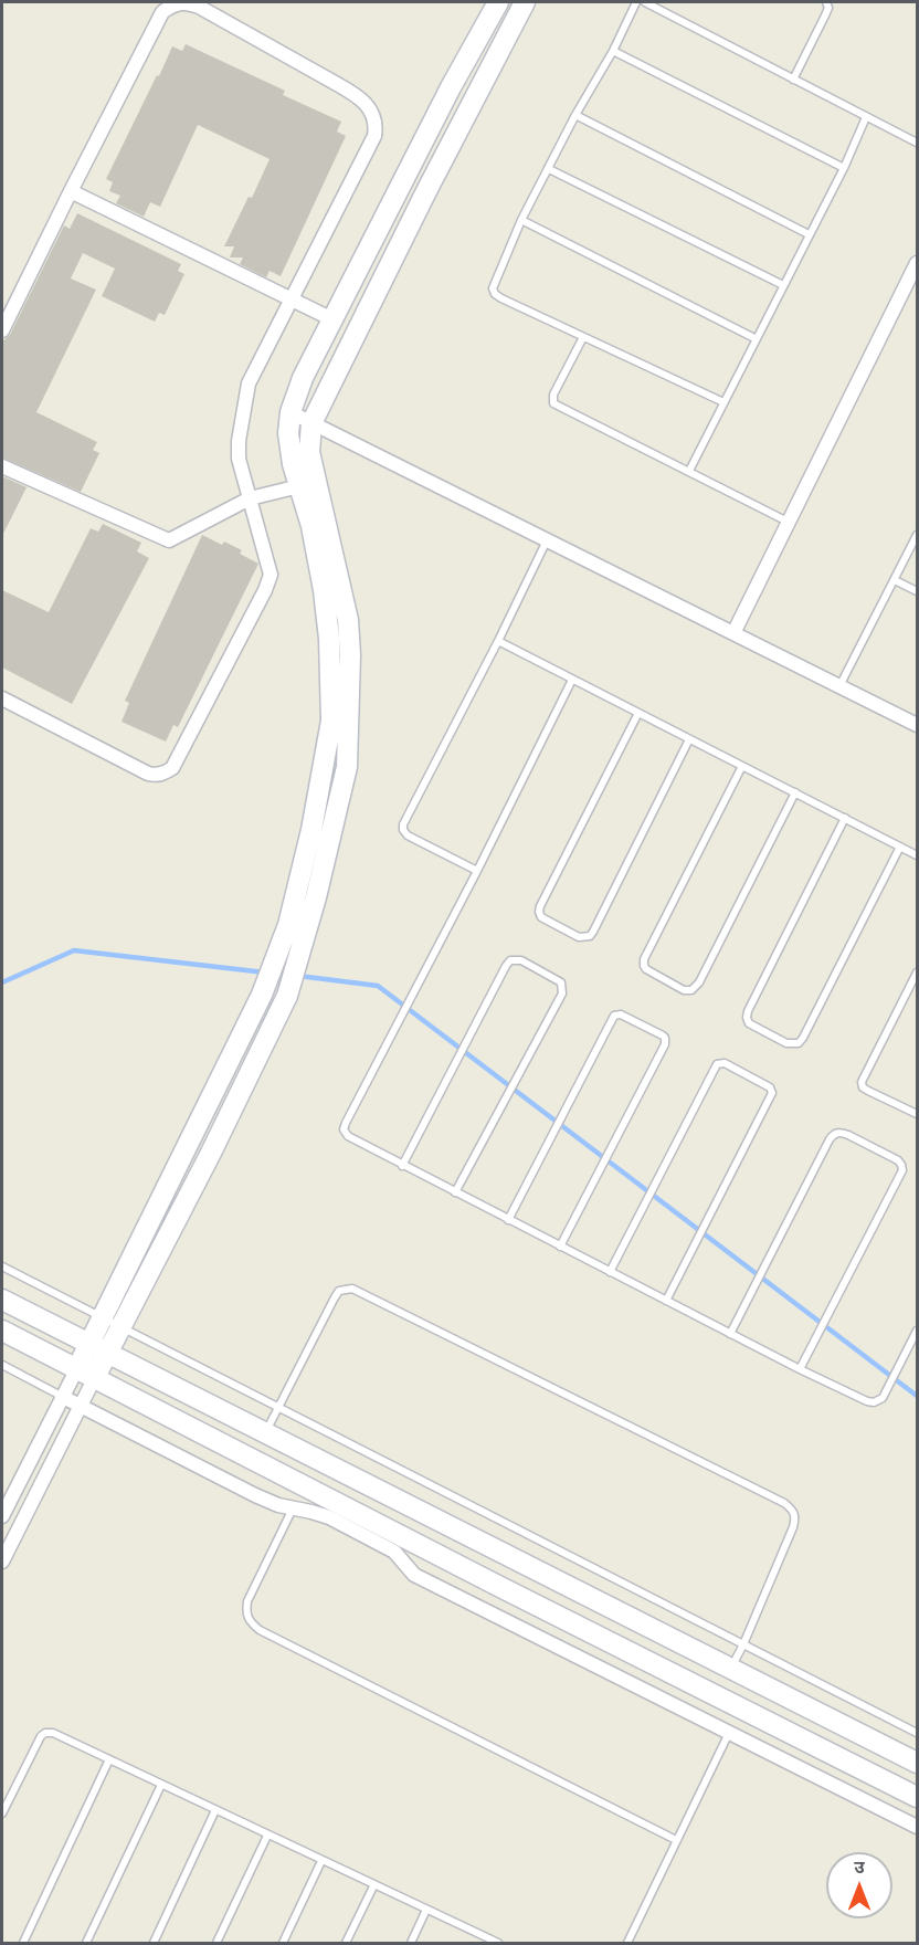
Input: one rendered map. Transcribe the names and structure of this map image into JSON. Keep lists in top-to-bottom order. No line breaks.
{"north":"top"}
